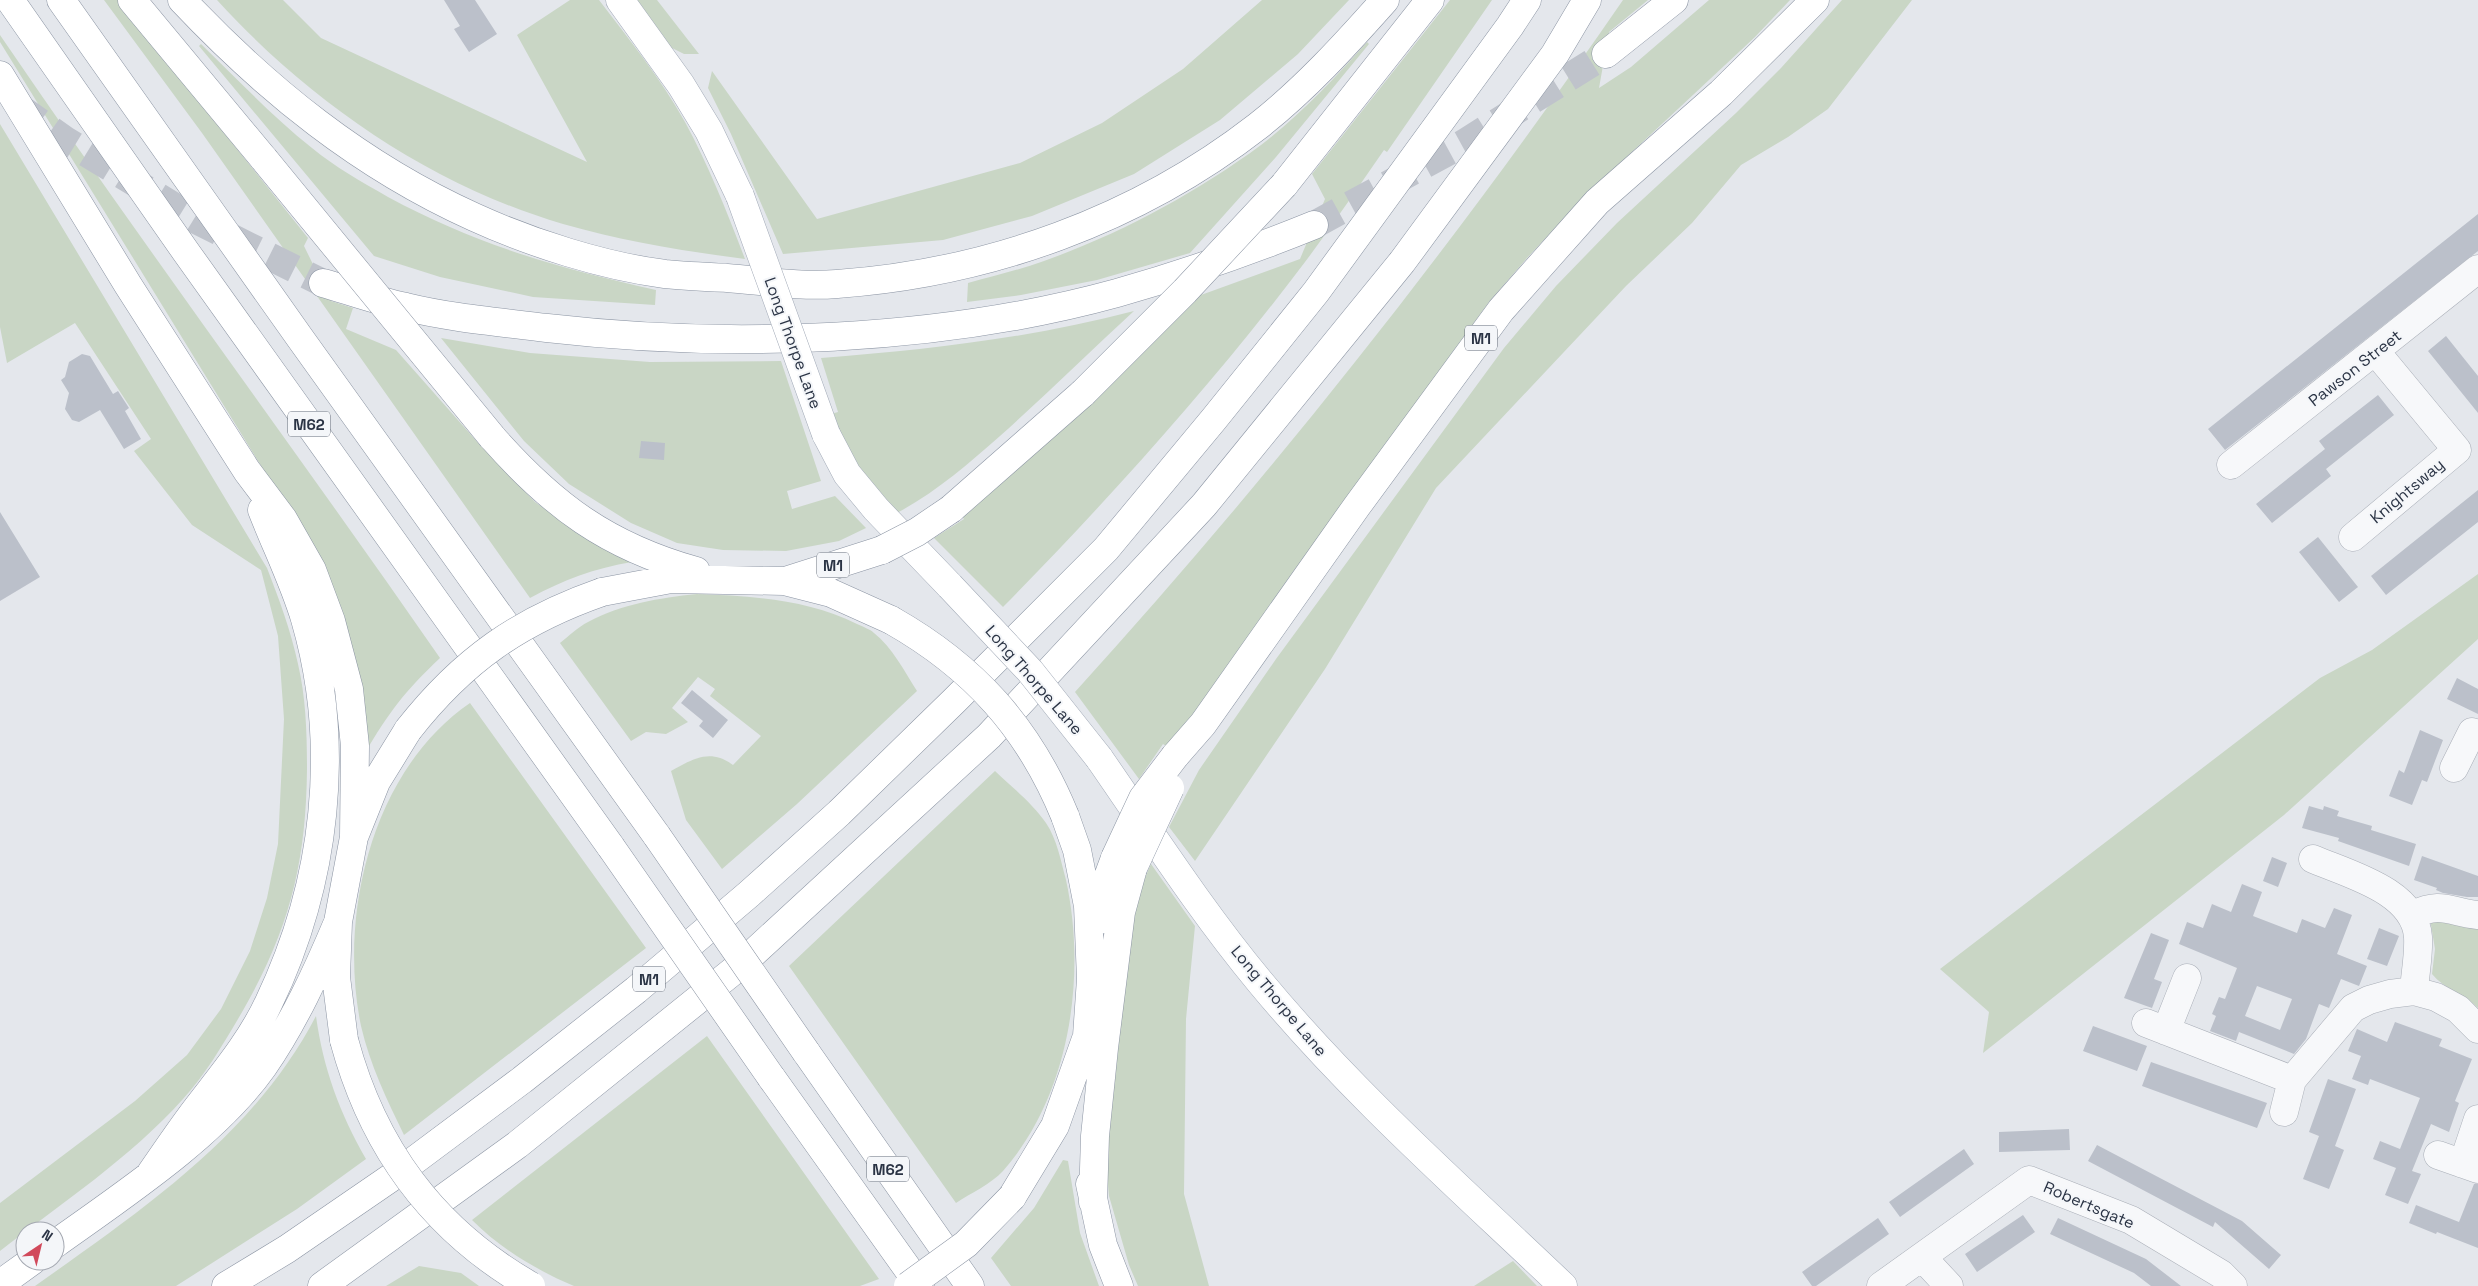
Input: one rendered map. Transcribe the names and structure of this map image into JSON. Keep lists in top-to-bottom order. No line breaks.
{"streets":{"main road":["M1","Long Thorpe Lane","M62"],"street":["Pawson Street","Knightsway","Robertsgate"]},"crossings":[["Pawson Street","Knightsway"]],"north":"top right"}
